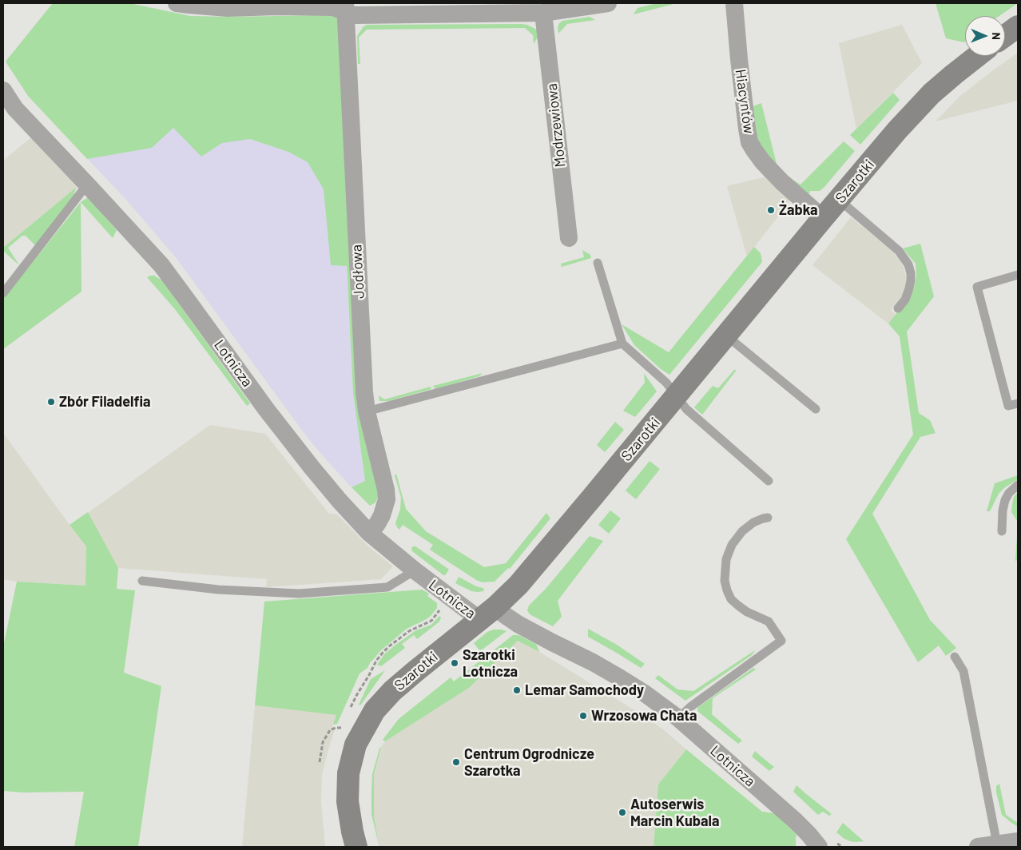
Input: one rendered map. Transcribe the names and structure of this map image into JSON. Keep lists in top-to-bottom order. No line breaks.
{"streets":{"street":["Hiacyntów","Modrzewiowa","Szarotki","Jodłowa","Lotnicza"]},"crossings":[["Hiacyntów","Szarotki"],["Szarotki","Lotnicza"],["Jodłowa","Lotnicza"]],"places":["Żabka","Zbór Filadelfia","Szarotki Lotnicza","Lemar Samochody","Wrzosowa Chata","Centrum Ogrodnicze Szarotka","Autoserwis Marcin Kubala"],"north":"right"}
